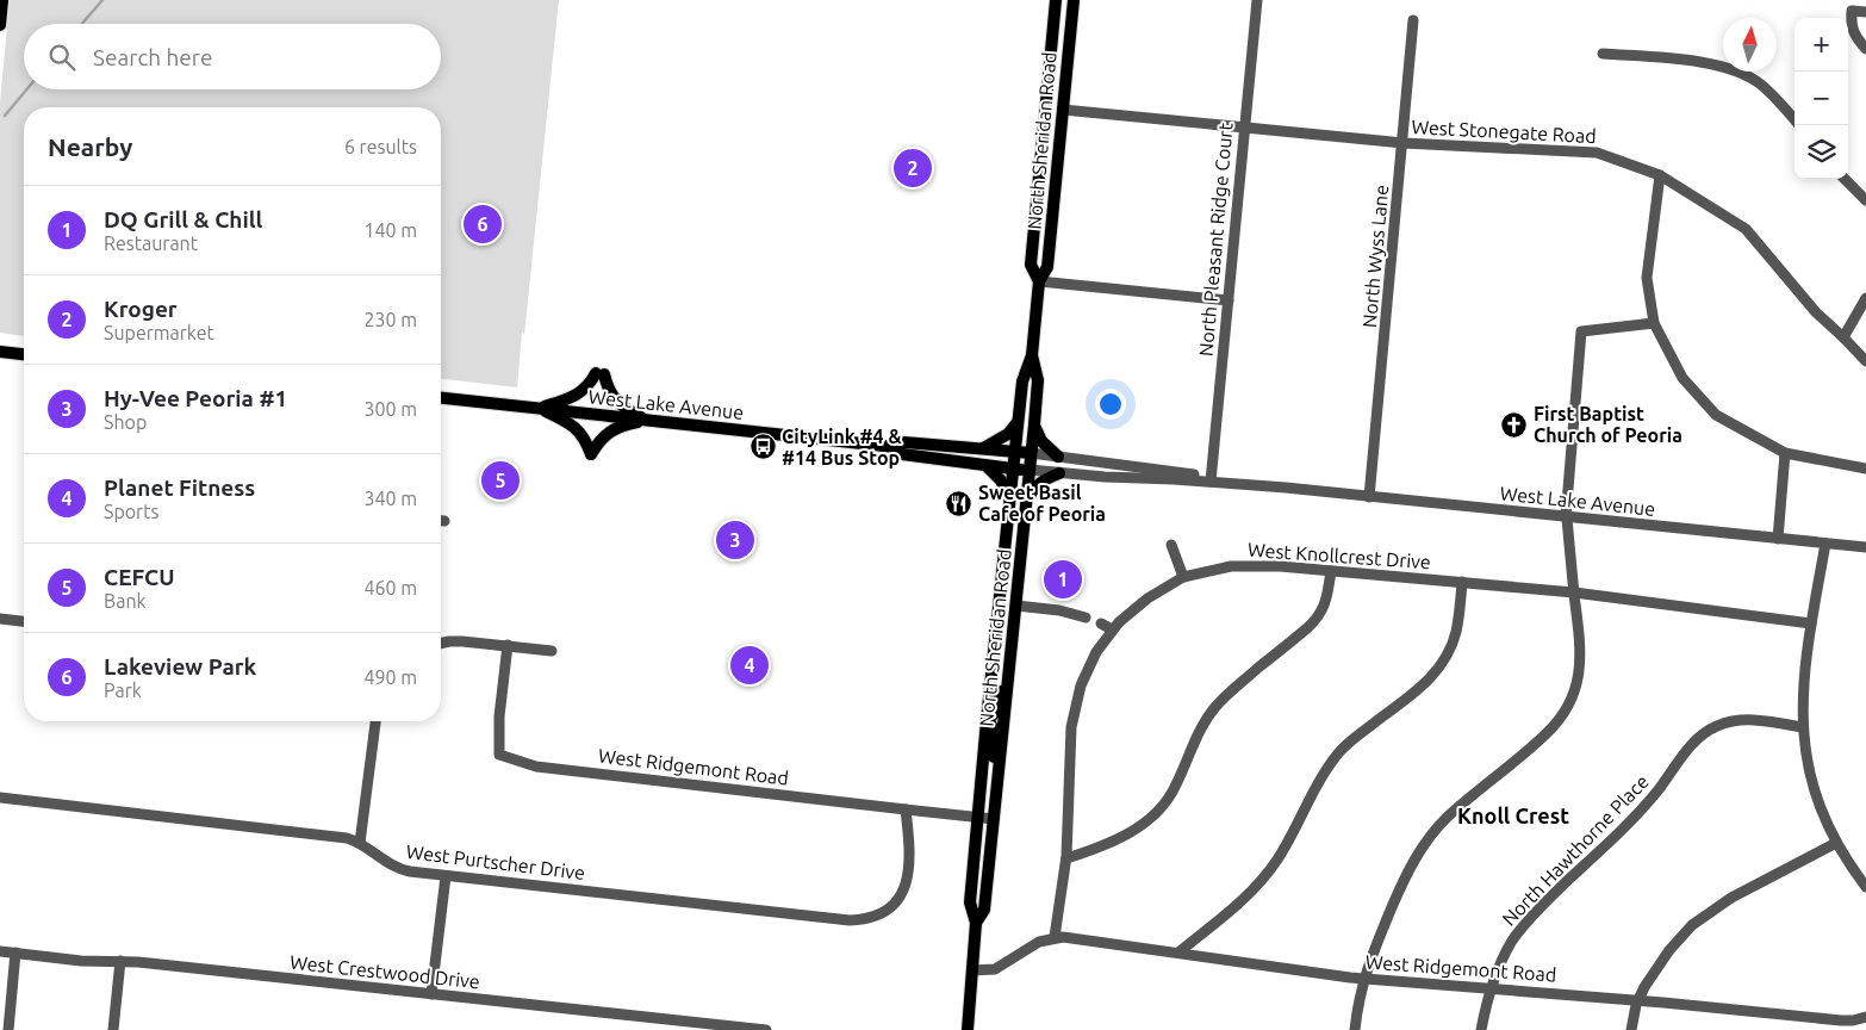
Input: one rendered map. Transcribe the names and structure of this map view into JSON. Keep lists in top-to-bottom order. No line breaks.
{"streets":{"main road":["North Sheridan Road","West Lake Avenue"],"street":["West Stonegate Road","North Pleasant Ridge Court","North Wyss Lane","West Knollcrest Drive","West Ridgemont Road","North Hawthorne Place","West Purtscher Drive","West Crestwood Drive"]},"crossings":[["West Stonegate Road","North Sheridan Road"],["West Stonegate Road","North Pleasant Ridge Court"],["West Stonegate Road","North Wyss Lane"],["North Sheridan Road","West Lake Avenue"],["North Sheridan Road","West Ridgemont Road"],["North Pleasant Ridge Court","West Lake Avenue"],["North Wyss Lane","West Lake Avenue"],["West Knollcrest Drive","West Ridgemont Road"],["West Ridgemont Road","North Hawthorne Place"],["West Ridgemont Road","West Purtscher Drive"]],"districts":["Knoll Crest"],"places":{"church":["First Baptist Church of Peoria"],"bus stop":["CityLink #4 & #14 Bus Stop"],"restaurant":["Sweet Basil Cafe of Peoria"]},"north":"top","page":{"map_buttons":["+","−"],"search":"Search here","heading":["Nearby","6 results"],"pins":["2","6","5","3","1","4"],"list":[{"mark":"1","name":"DQ Grill & Chill","note":"Restaurant","value":"140 m"},{"mark":"2","name":"Kroger","note":"Supermarket","value":"230 m"},{"mark":"3","name":"Hy-Vee Peoria #1","note":"Shop","value":"300 m"},{"mark":"4","name":"Planet Fitness","note":"Sports","value":"340 m"},{"mark":"5","name":"CEFCU","note":"Bank","value":"460 m"},{"mark":"6","name":"Lakeview Park","note":"Park","value":"490 m"}]}}
